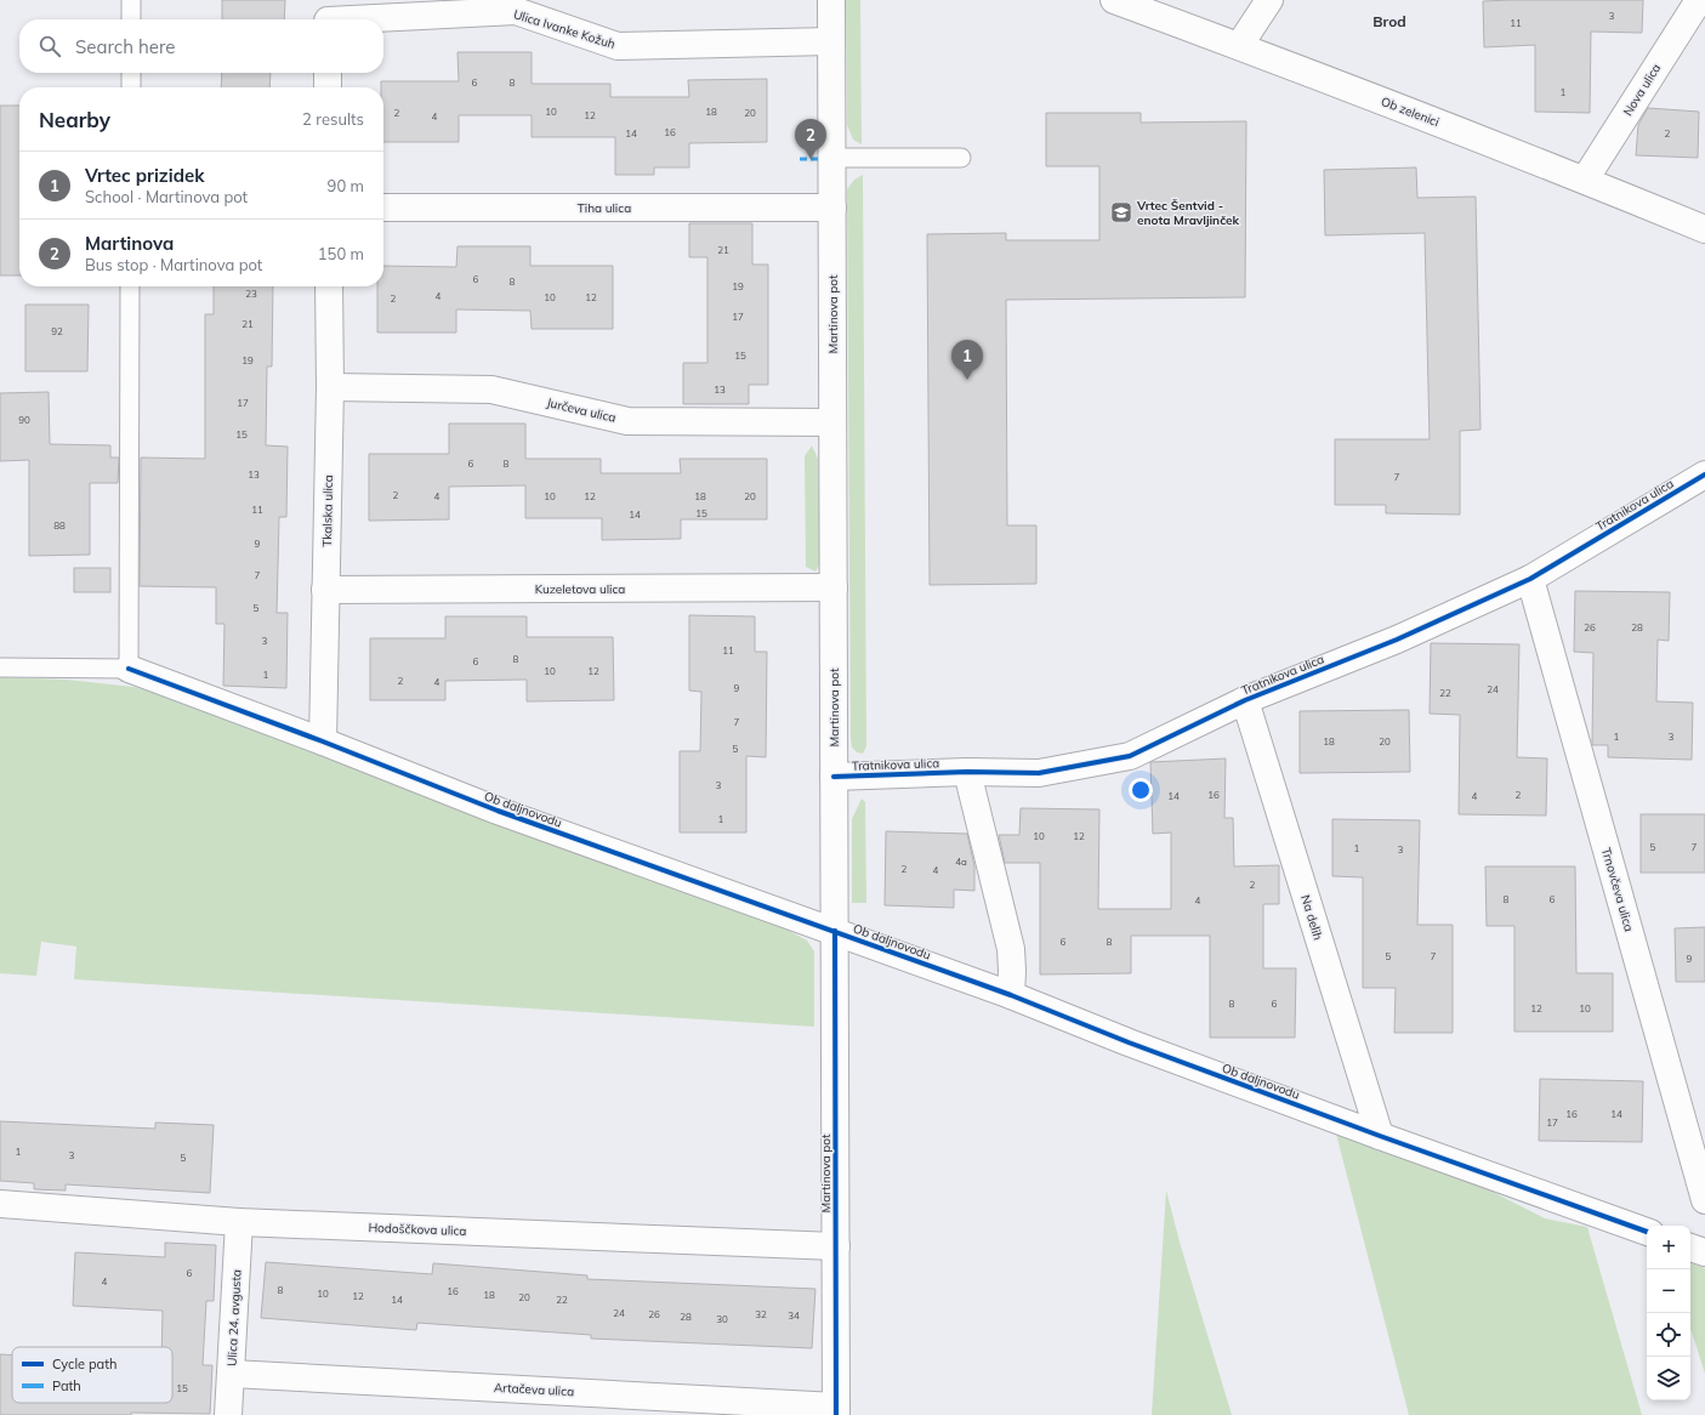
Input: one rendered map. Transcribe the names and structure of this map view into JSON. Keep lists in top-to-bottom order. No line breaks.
{"streets":{"street":["Ulica Ivanke Kožuh","Nova ulica","Ob zelenici","Tiha ulica","Martinova pot","Jurčeva ulica","Tratnikova ulica","Tkalska ulica","Kuzeletova ulica","Ob daljnovodu","Trnovčeva ulica","Na delih","Hodoščkova ulica","Ulica 24. avgusta","Artačeva ulica"]},"crossings":[["Ulica Ivanke Kožuh","Martinova pot"],["Nova ulica","Ob zelenici"],["Tiha ulica","Martinova pot"],["Martinova pot","Jurčeva ulica"],["Martinova pot","Tratnikova ulica"],["Martinova pot","Kuzeletova ulica"],["Martinova pot","Ob daljnovodu"],["Martinova pot","Hodoščkova ulica"],["Martinova pot","Artačeva ulica"],["Jurčeva ulica","Tkalska ulica"],["Tratnikova ulica","Trnovčeva ulica"],["Tratnikova ulica","Na delih"],["Tkalska ulica","Kuzeletova ulica"],["Tkalska ulica","Ob daljnovodu"],["Ob daljnovodu","Na delih"],["Hodoščkova ulica","Ulica 24. avgusta"],["Ulica 24. avgusta","Artačeva ulica"]],"districts":["Brod"],"places":{"school or university":["Vrtec Šentvid - enota Mravljinček"]},"house_numbers":["3","11","6","8","1","10","18","2","20","12","4","16","14","2","21","6","8","19","23","4","10","12","2","17","21","92","15","19","13","17","90","15","6","8","13","7","2","4","10","12","18","20","11","15","14","88","9","7","5","26","28","3","11","8","6","10","12","1","2","4","9","24","22","7","1","3","18","20","5","3","16","2","14","4","1","10","12","5","7","1","3","4a","2","4","2","8","6","4","6","8","5","7","9","8","6","12","10","16","14","17","1","3","5","6","4","8","16","10","18","12","20","14","22","24","26","32","34","28","30","15"],"legend":["Cycle path","Path"],"page":{"search":"Search here","heading":["Nearby","2 results"],"pins":["2","1"],"list":[{"mark":"1","name":"Vrtec prizidek","note":"School · Martinova pot","value":"90 m"},{"mark":"2","name":"Martinova","note":"Bus stop · Martinova pot","value":"150 m"}],"map_buttons":["+","−"]}}
